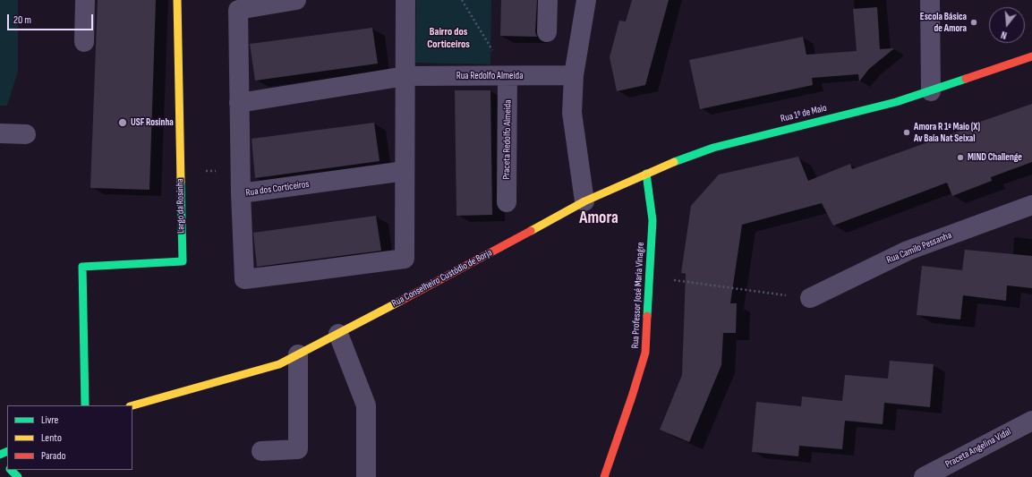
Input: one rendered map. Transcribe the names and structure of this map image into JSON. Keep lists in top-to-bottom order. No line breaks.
{"streets":{"street":["Rua Redolfo Almeida","Rua 1º de Maio","Praceta Redolfo Almeida","Rua dos Corticeiros","Largo da Rosinha","Rua Camilo Pessanha","Rua Conselheiro Custódio de Borja","Rua Professor José Maria Vinagre","Praceta Angelina Vidal"]},"crossings":[["Rua Redolfo Almeida","Praceta Redolfo Almeida"],["Rua 1º de Maio","Rua Conselheiro Custódio de Borja"],["Rua 1º de Maio","Rua Professor José Maria Vinagre"]],"districts":["Bairro dos Corticeiros","Amora"],"places":["Escola Básica de Amora","USF Rosinha","Amora R 1º Maio (X) Av Baía Nat Seixal","MIND Challenge"],"legend":["Livre","Lento","Parado"],"scale_bar":"20 m","north":"bottom"}
